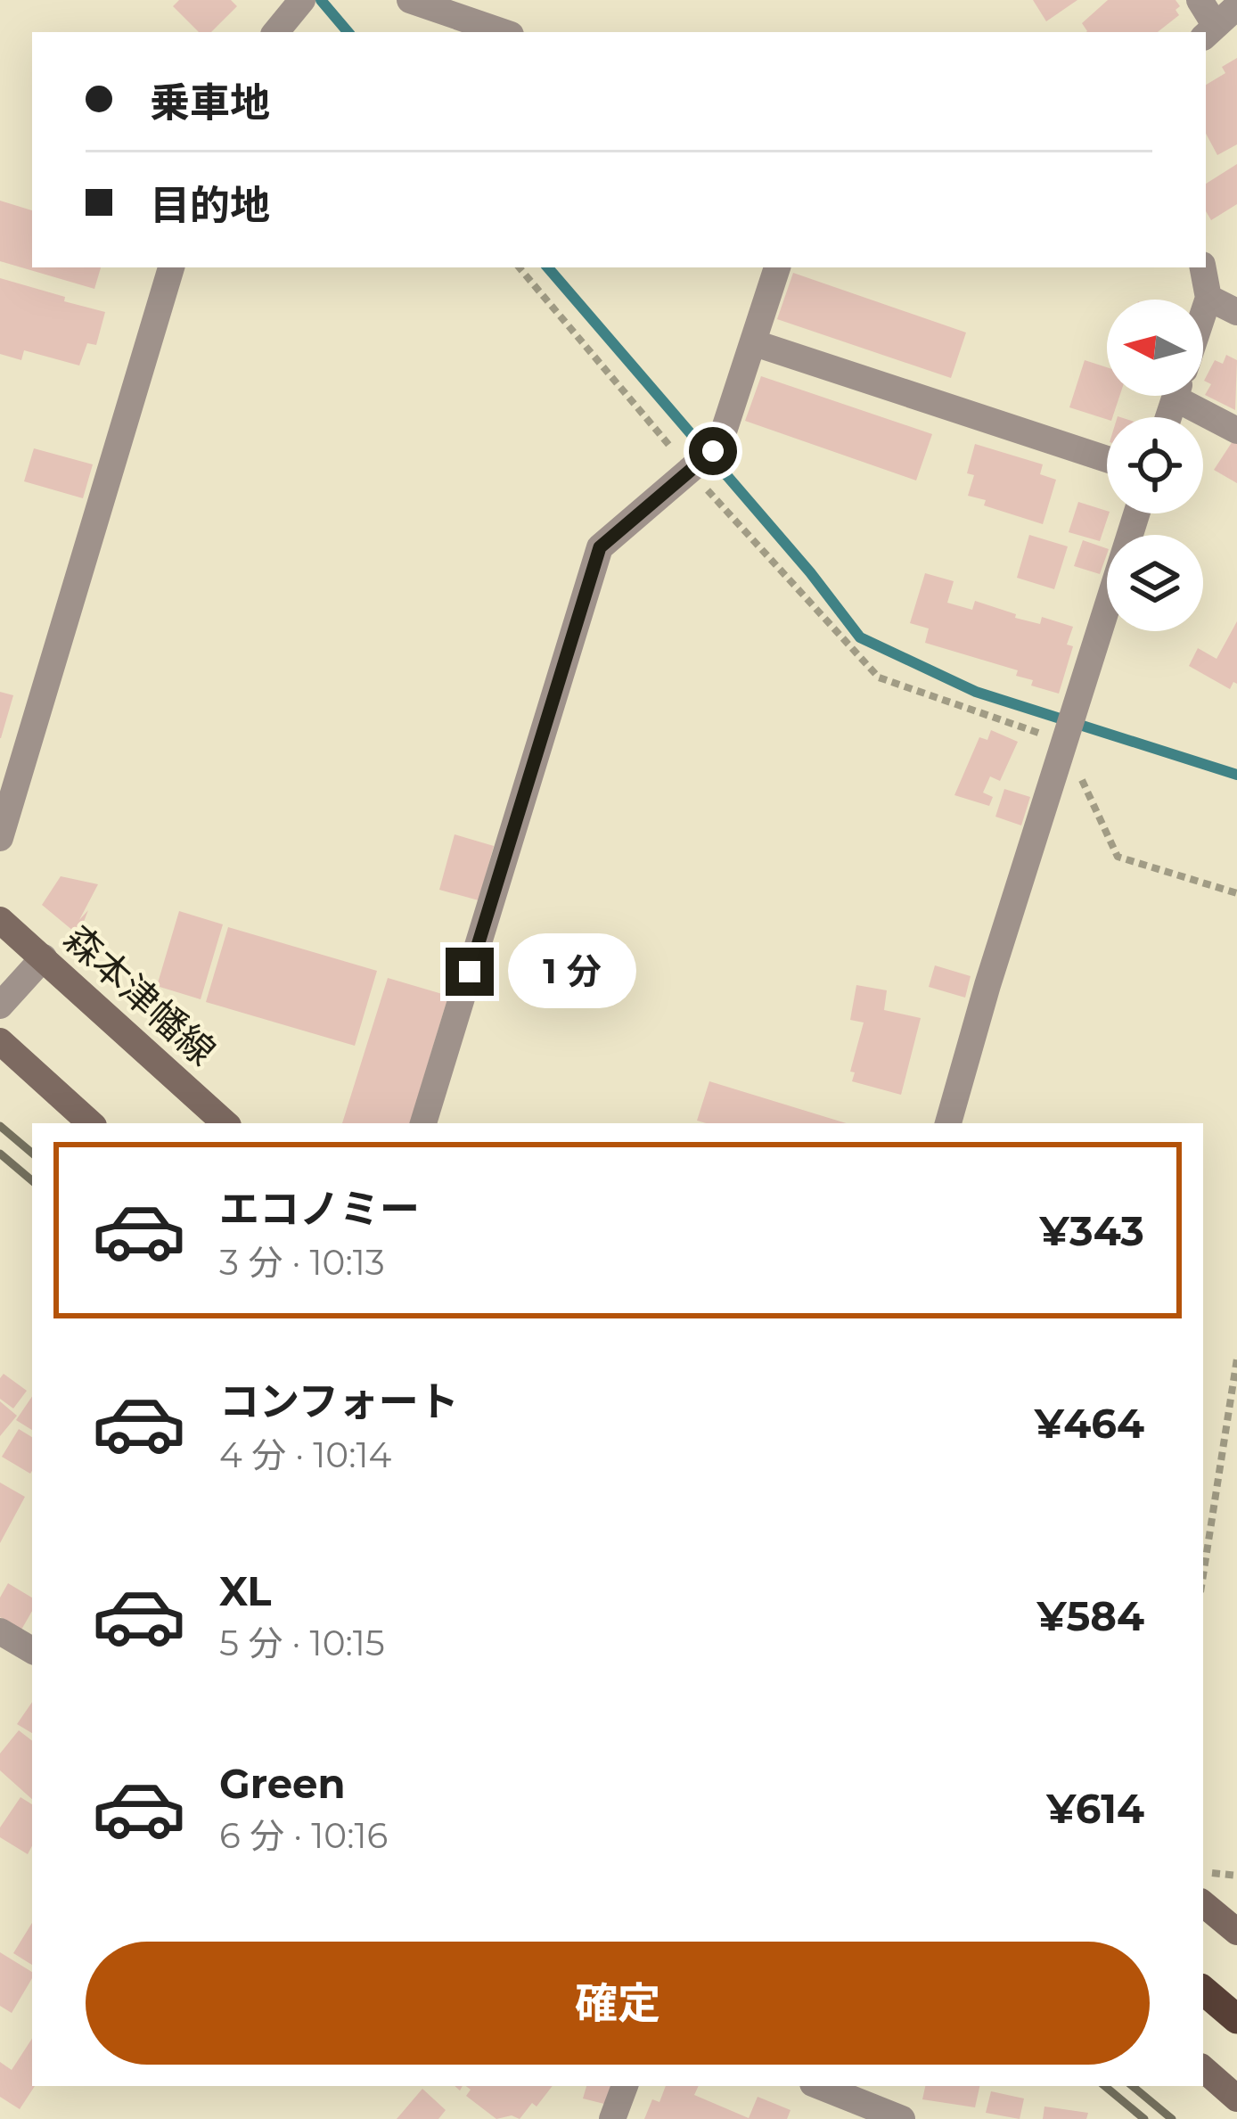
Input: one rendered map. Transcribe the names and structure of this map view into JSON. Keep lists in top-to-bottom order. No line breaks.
{"streets":{"main road":["森本津幡線"]},"north":"left","page":{"banner":["乗車地","目的地"],"bubble":"1 分","list":[{"name":"エコノミー","note":"3 分 · 10:13","value":"¥343"},{"name":"コンフォート","note":"4 分 · 10:14","value":"¥464"},{"name":"XL","note":"5 分 · 10:15","value":"¥584"},{"name":"Green","note":"6 分 · 10:16","value":"¥614"}],"buttons":"確定"}}
